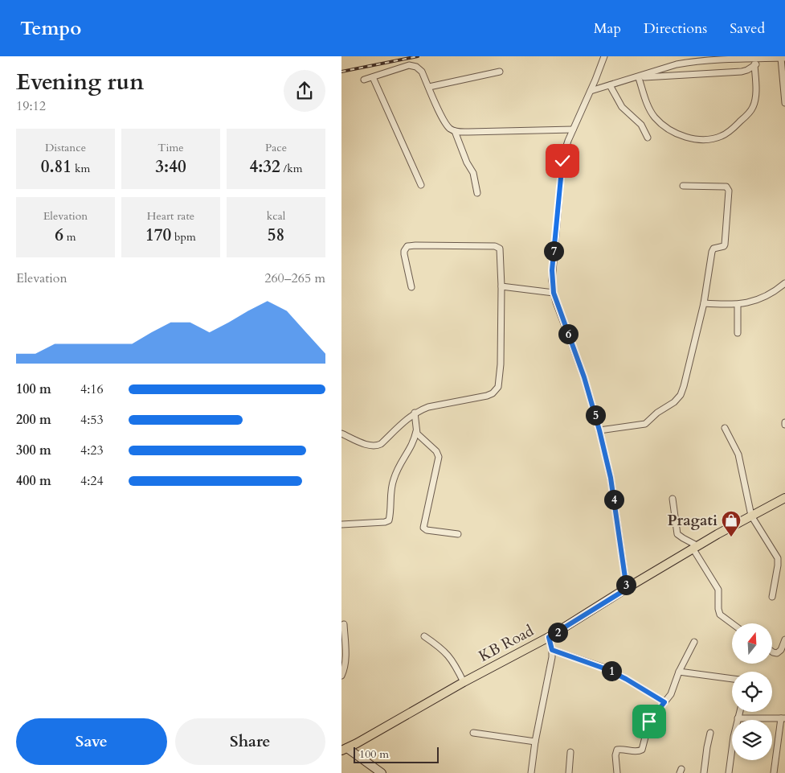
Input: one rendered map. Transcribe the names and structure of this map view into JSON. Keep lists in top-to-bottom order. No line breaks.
{"streets":{"main road":["KB Road"]},"places":{"shop":["Pragati"]},"scale_bar":"100 m","north":"top","page":{"header":"Tempo","nav":["Map","Directions","Saved"],"heading":["Evening run","19:12"],"stats":[["Distance","0.81 km"],["Time","3:40"],["Pace","4:32 /km"],["Elevation","6 m"],["Heart rate","170 bpm"],["kcal","58"]],"pins":["7","6","5","4","3","2","1"],"chart":["Elevation","260–265 m"],"list":[{"name":"100 m","note":"4:16"},{"name":"200 m","note":"4:53"},{"name":"300 m","note":"4:23"},{"name":"400 m","note":"4:24"}],"buttons":["Save","Share"],"scale":"100 m"}}
